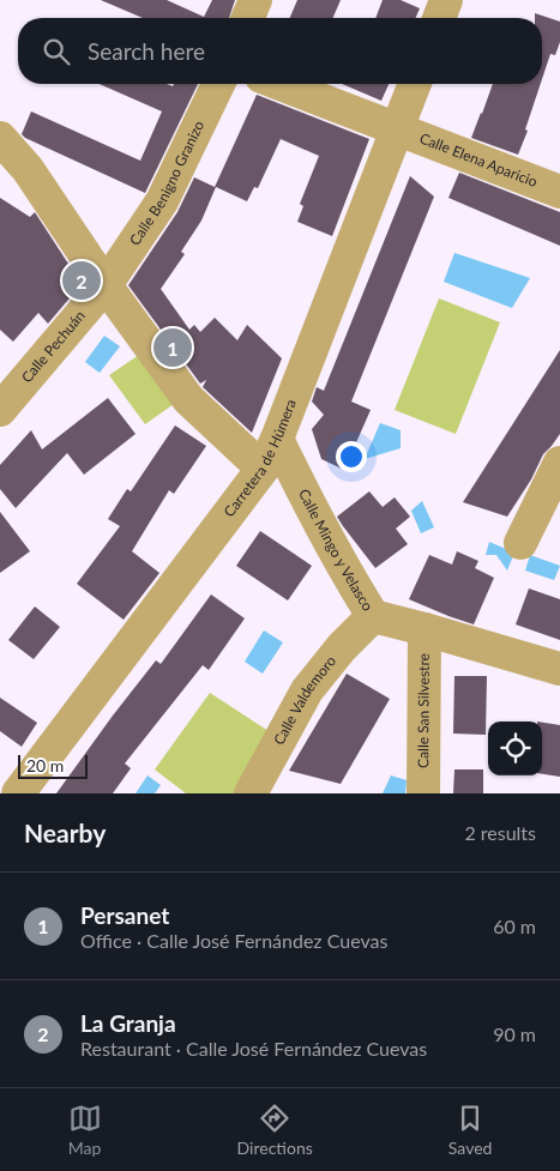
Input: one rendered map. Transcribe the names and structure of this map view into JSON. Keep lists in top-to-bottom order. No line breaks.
{"streets":{"street":["Calle Elena Aparicio","Calle Benigno Granizo","Calle Pechuán","Carretera de Húmera","Calle Mingo y Velasco","Calle Valdemoro","Calle San Silvestre"]},"crossings":[["Calle Elena Aparicio","Carretera de Húmera"],["Calle Benigno Granizo","Calle Pechuán"],["Carretera de Húmera","Calle Mingo y Velasco"],["Calle Mingo y Velasco","Calle Valdemoro"],["Calle Mingo y Velasco","Calle San Silvestre"]],"scale_bar":"20 m","page":{"search":"Search here","pins":["2","1"],"scale":"20 m","heading":["Nearby","2 results"],"list":[{"mark":"1","name":"Persanet","note":"Office · Calle José Fernández Cuevas","value":"60 m"},{"mark":"2","name":"La Granja","note":"Restaurant · Calle José Fernández Cuevas","value":"90 m"}],"nav":["Map","Directions","Saved"]}}
